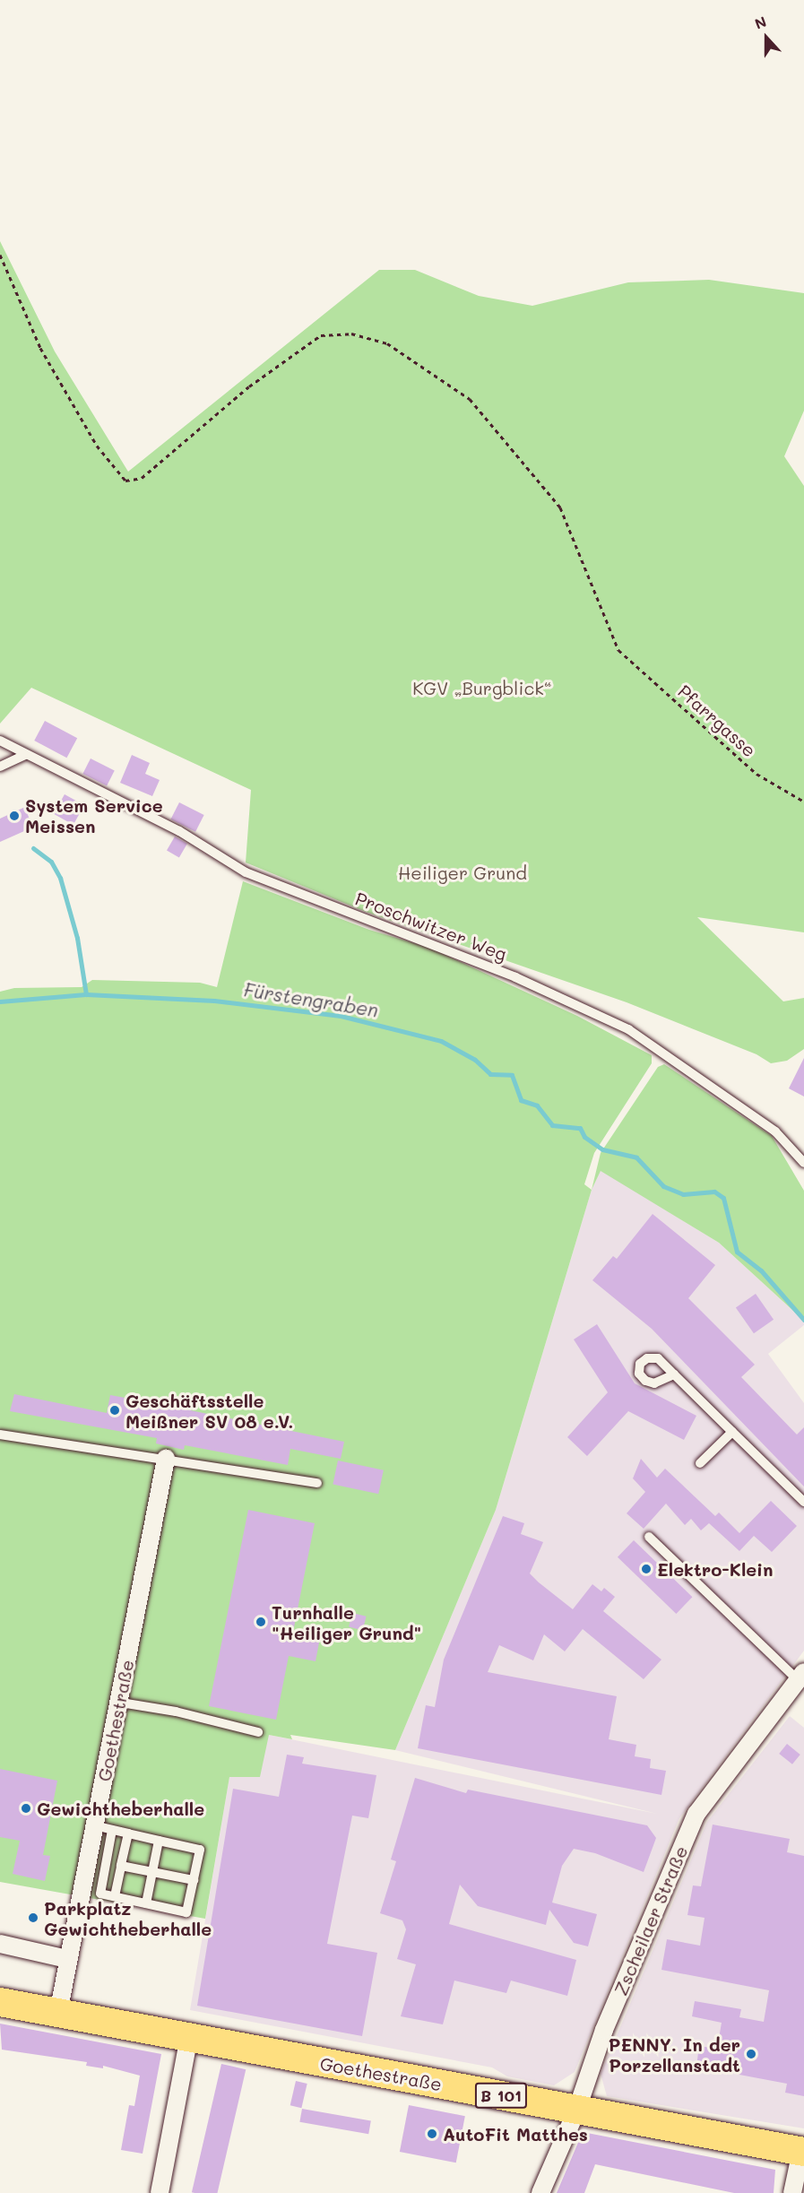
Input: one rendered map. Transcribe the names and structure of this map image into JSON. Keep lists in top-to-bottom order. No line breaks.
{"streets":{"main road":["Goethestraße","B 101"],"street":["Zscheilaer Straße"],"lane":["Proschwitzer Weg"],"path":["Pfarrgasse"]},"crossings":[["Goethestraße","Zscheilaer Straße"],["Goethestraße","B 101"],["Zscheilaer Straße","B 101"]],"water":["Fürstengraben"],"parks":["KGV „Burgblick“","Heiliger Grund"],"places":["System Service Meissen","Geschäftsstelle Meißner SV 08 e.V.","Elektro-Klein","Turnhalle \"Heiliger Grund\"","Gewichtheberhalle","Parkplatz Gewichtheberhalle","PENNY. In der Porzellanstadt","AutoFit Matthes"],"north":"top"}
